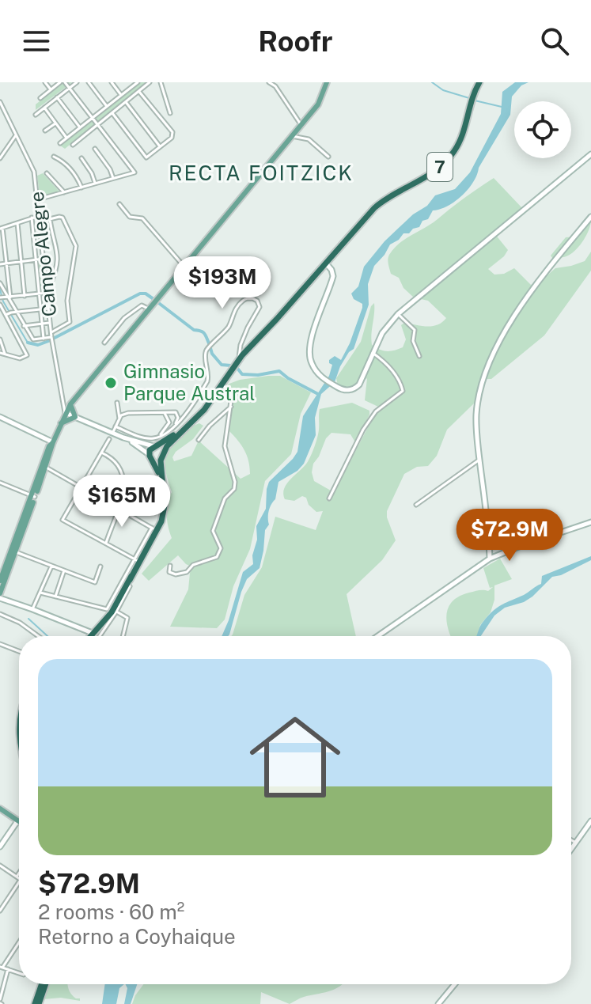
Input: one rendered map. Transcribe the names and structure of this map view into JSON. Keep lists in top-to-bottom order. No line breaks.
{"streets":{"highway":["7"],"street":["Campo Alegre"]},"districts":["RECTA FOITZICK"],"places":["Gimnasio Parque Austral"],"page":{"header":"Roofr","price":["$193M","$165M","$72.9M"],"list":[{"name":"$72.9M","note":"2 rooms · 60 m² · Retorno a Coyhaique"}]}}
